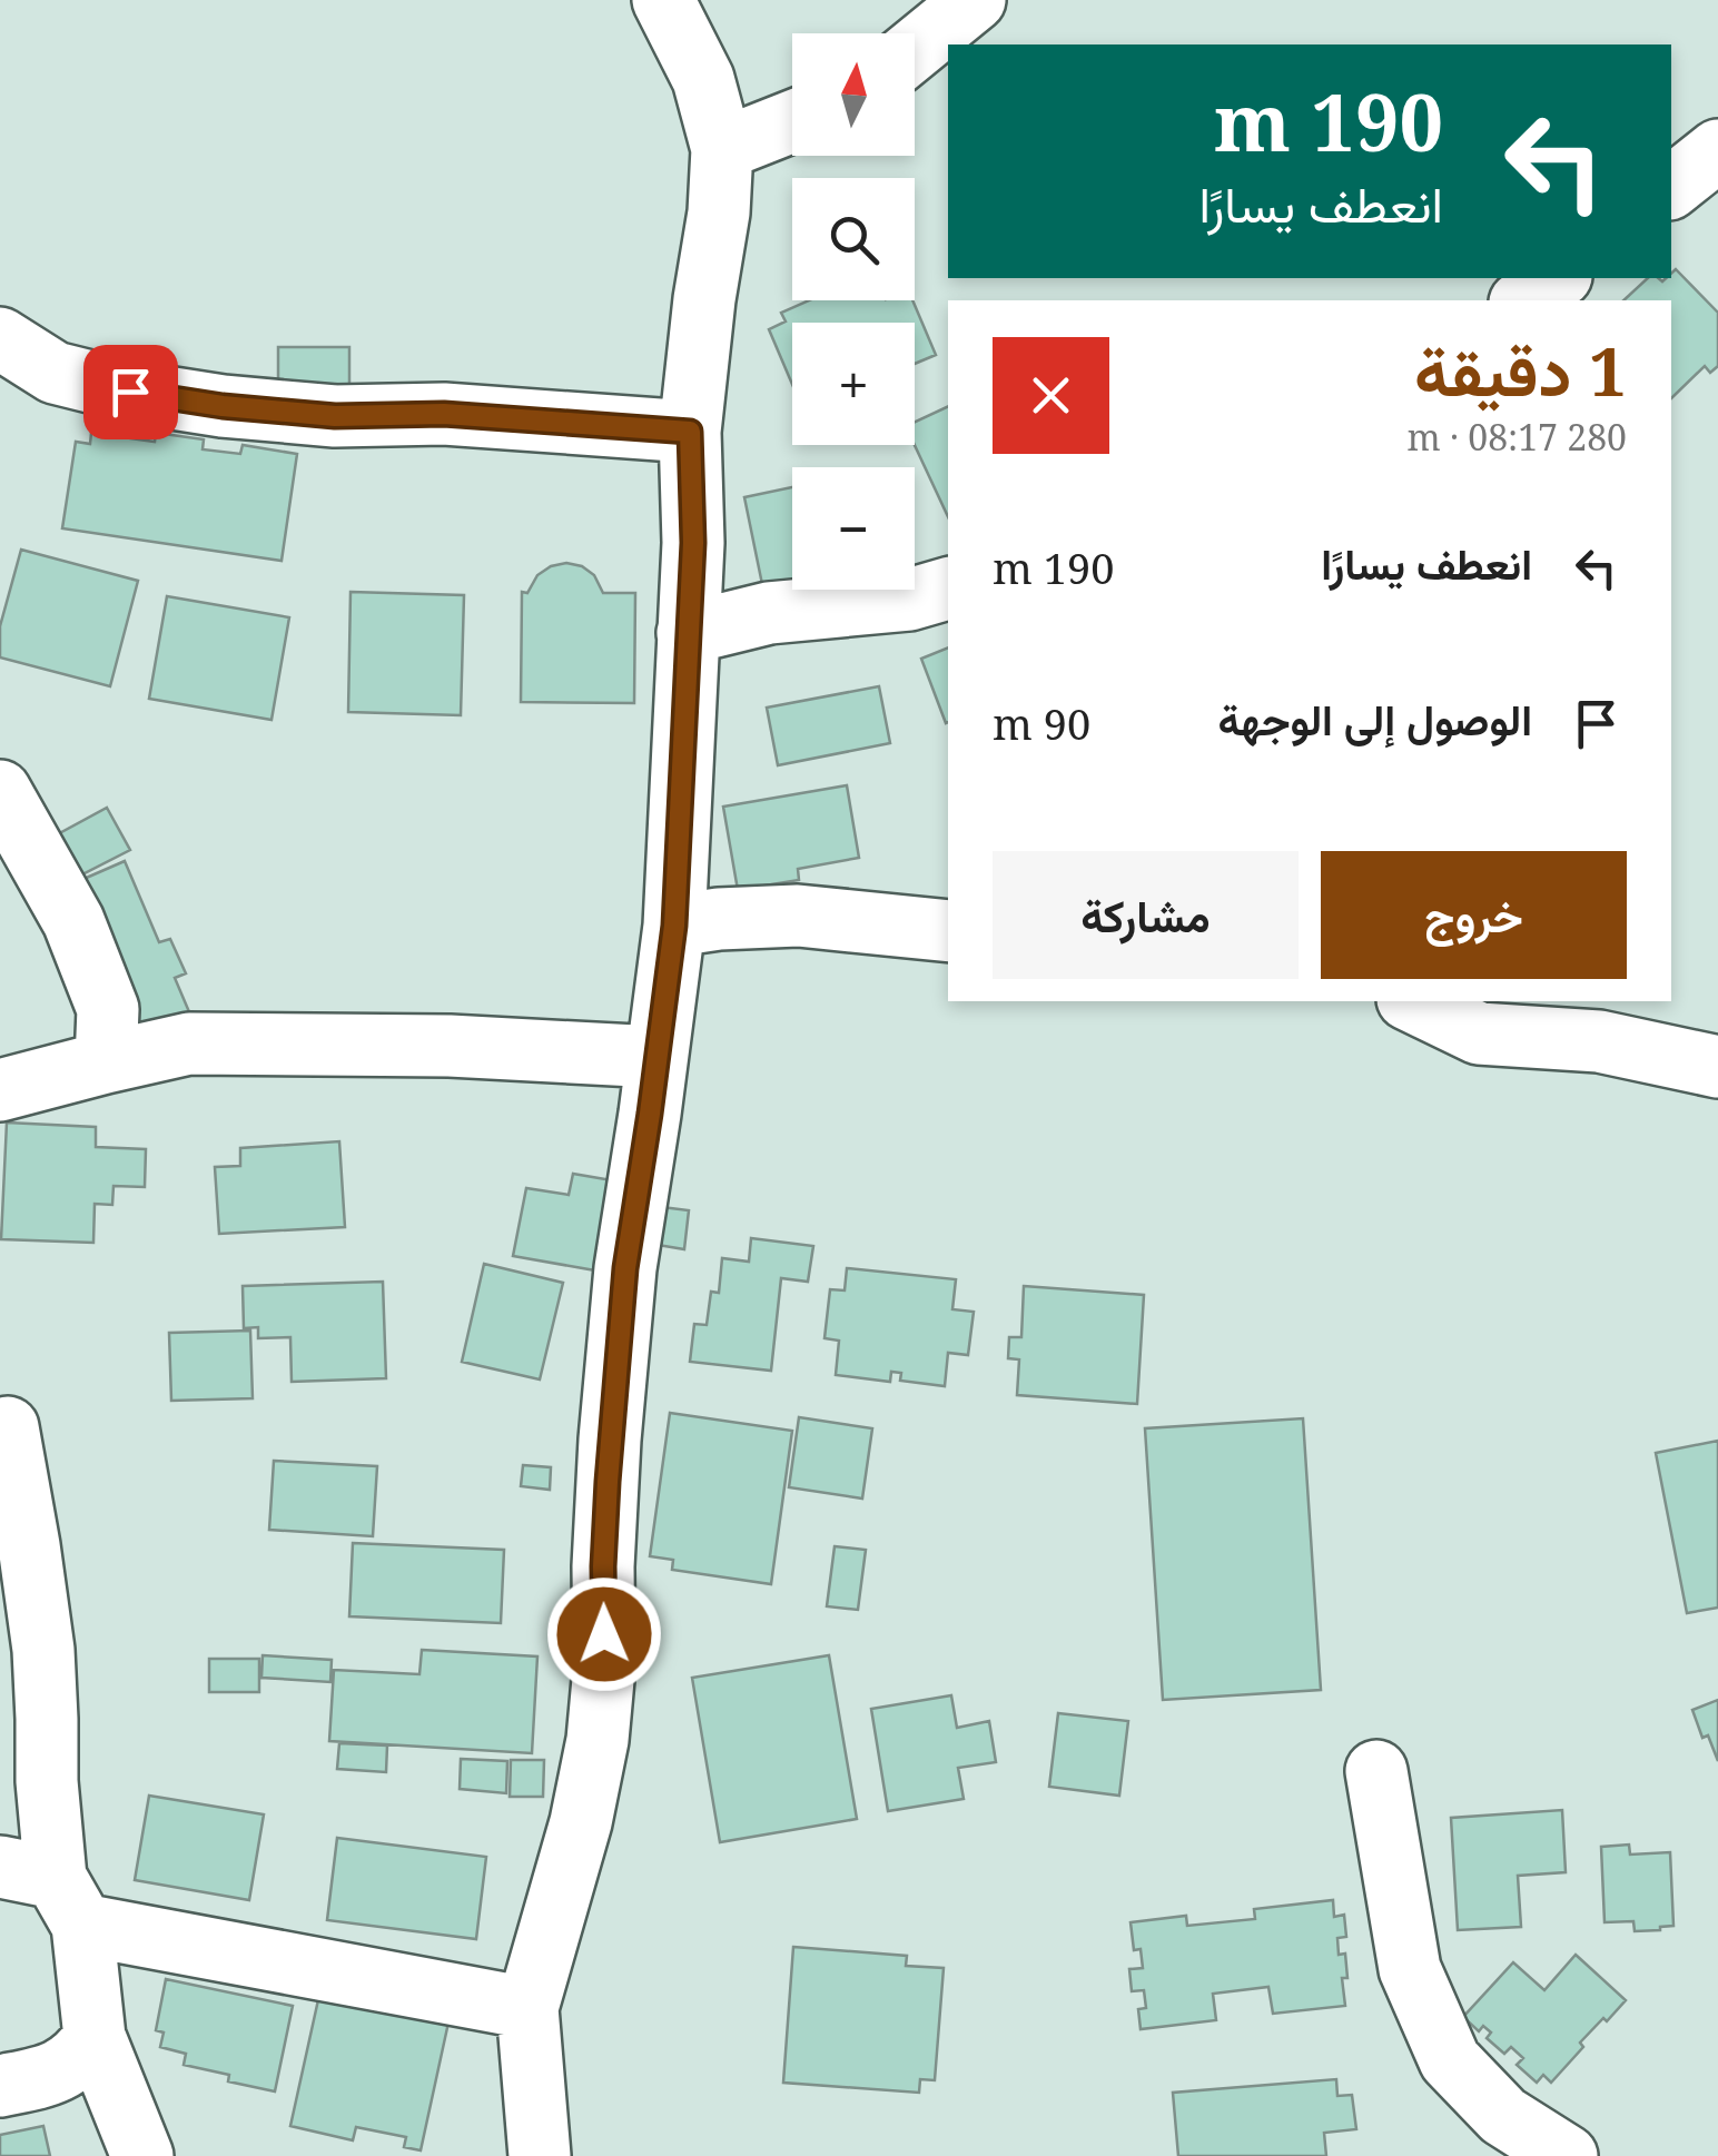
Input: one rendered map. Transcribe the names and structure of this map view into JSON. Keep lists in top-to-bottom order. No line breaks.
{"north":"top","page":{"map_buttons":["+","−"],"turn":["190 m","انعطف يسارًا"],"heading":["1 دقيقة","280 m · 08:17"],"list":[{"name":"انعطف يسارًا","value":"190 m"},{"name":"الوصول إلى الوجهة","value":"90 m"}],"buttons":["خروج","مشاركة"]}}
